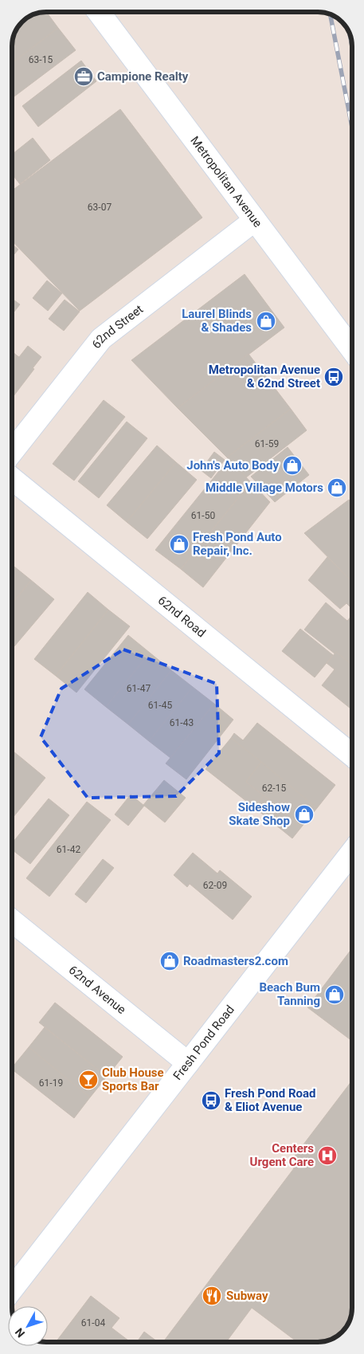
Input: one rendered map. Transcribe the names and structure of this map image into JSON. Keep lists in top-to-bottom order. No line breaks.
{"streets":{"street":["Metropolitan Avenue","62nd Street","62nd Road","62nd Avenue","Fresh Pond Road"]},"crossings":[["Metropolitan Avenue","62nd Street"],["62nd Avenue","Fresh Pond Road"]],"places":{"office":["Campione Realty"],"shop":["Laurel Blinds & Shades","John's Auto Body","Middle Village Motors","Fresh Pond Auto Repair, Inc.","Sideshow Skate Shop","Roadmasters2.com","Beach Bum Tanning"],"bus stop":["Metropolitan Avenue & 62nd Street","Fresh Pond Road & Eliot Avenue"],"bar":["Club House Sports Bar"],"hospital":["Centers Urgent Care"],"restaurant":["Subway"]},"house_numbers":["63-15","63-07","61-59","61-50","61-47","61-45","61-43","62-15","61-42","62-09","61-19","61-04"],"north":"bottom left"}
